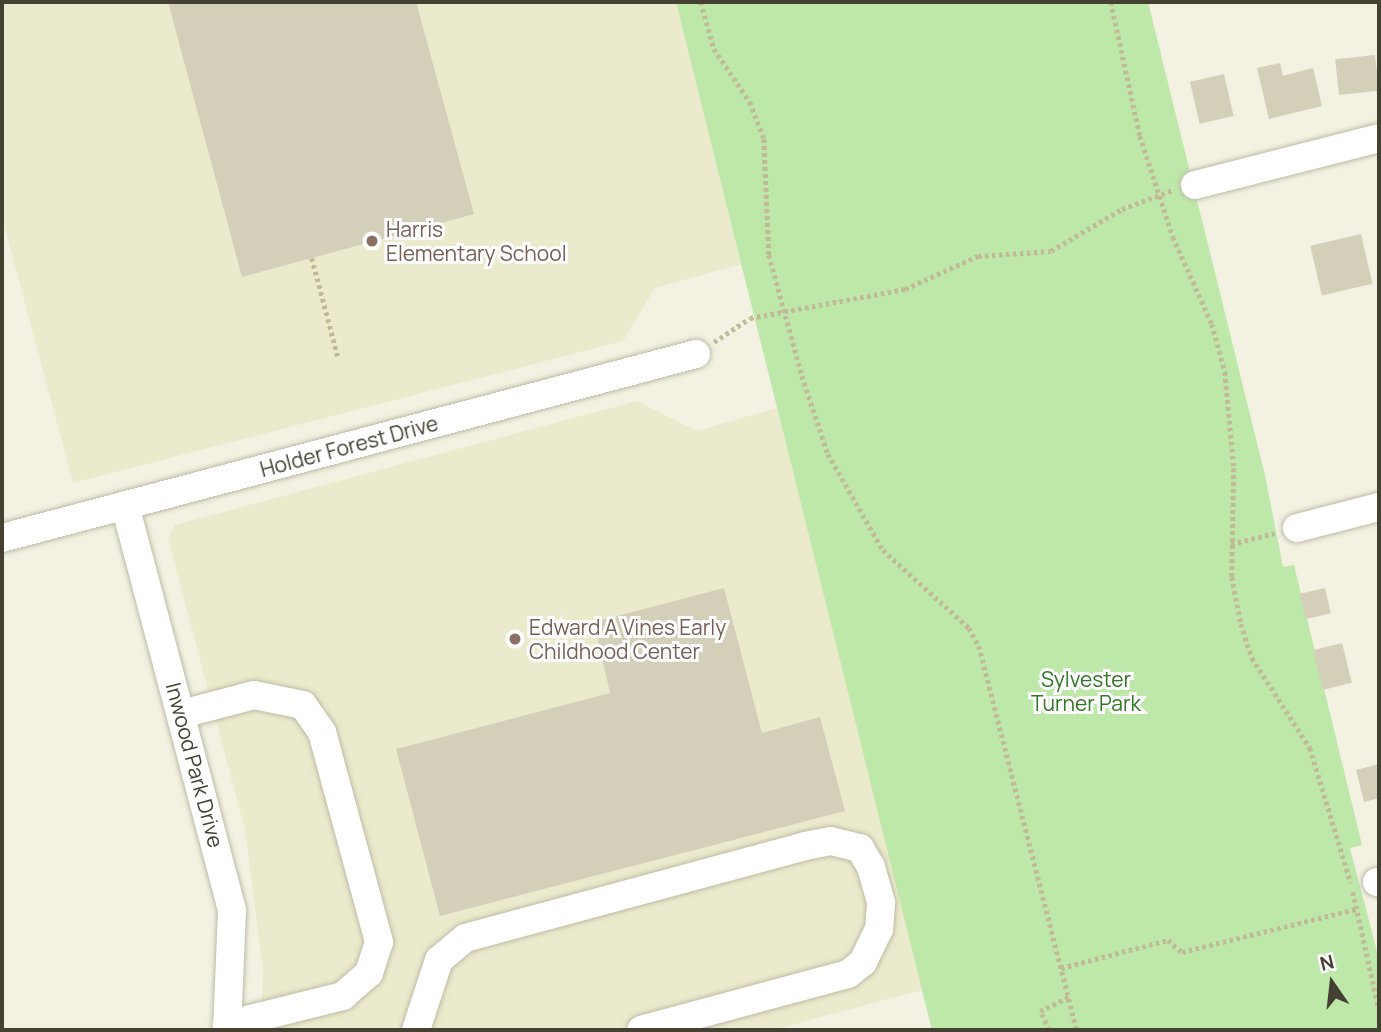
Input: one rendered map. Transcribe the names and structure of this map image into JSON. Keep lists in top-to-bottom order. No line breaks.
{"streets":{"street":["Holder Forest Drive","Inwood Park Drive"]},"crossings":[["Holder Forest Drive","Inwood Park Drive"]],"parks":["Sylvester Turner Park"],"places":["Harris Elementary School","Edward A Vines Early Childhood Center"],"north":"top"}
